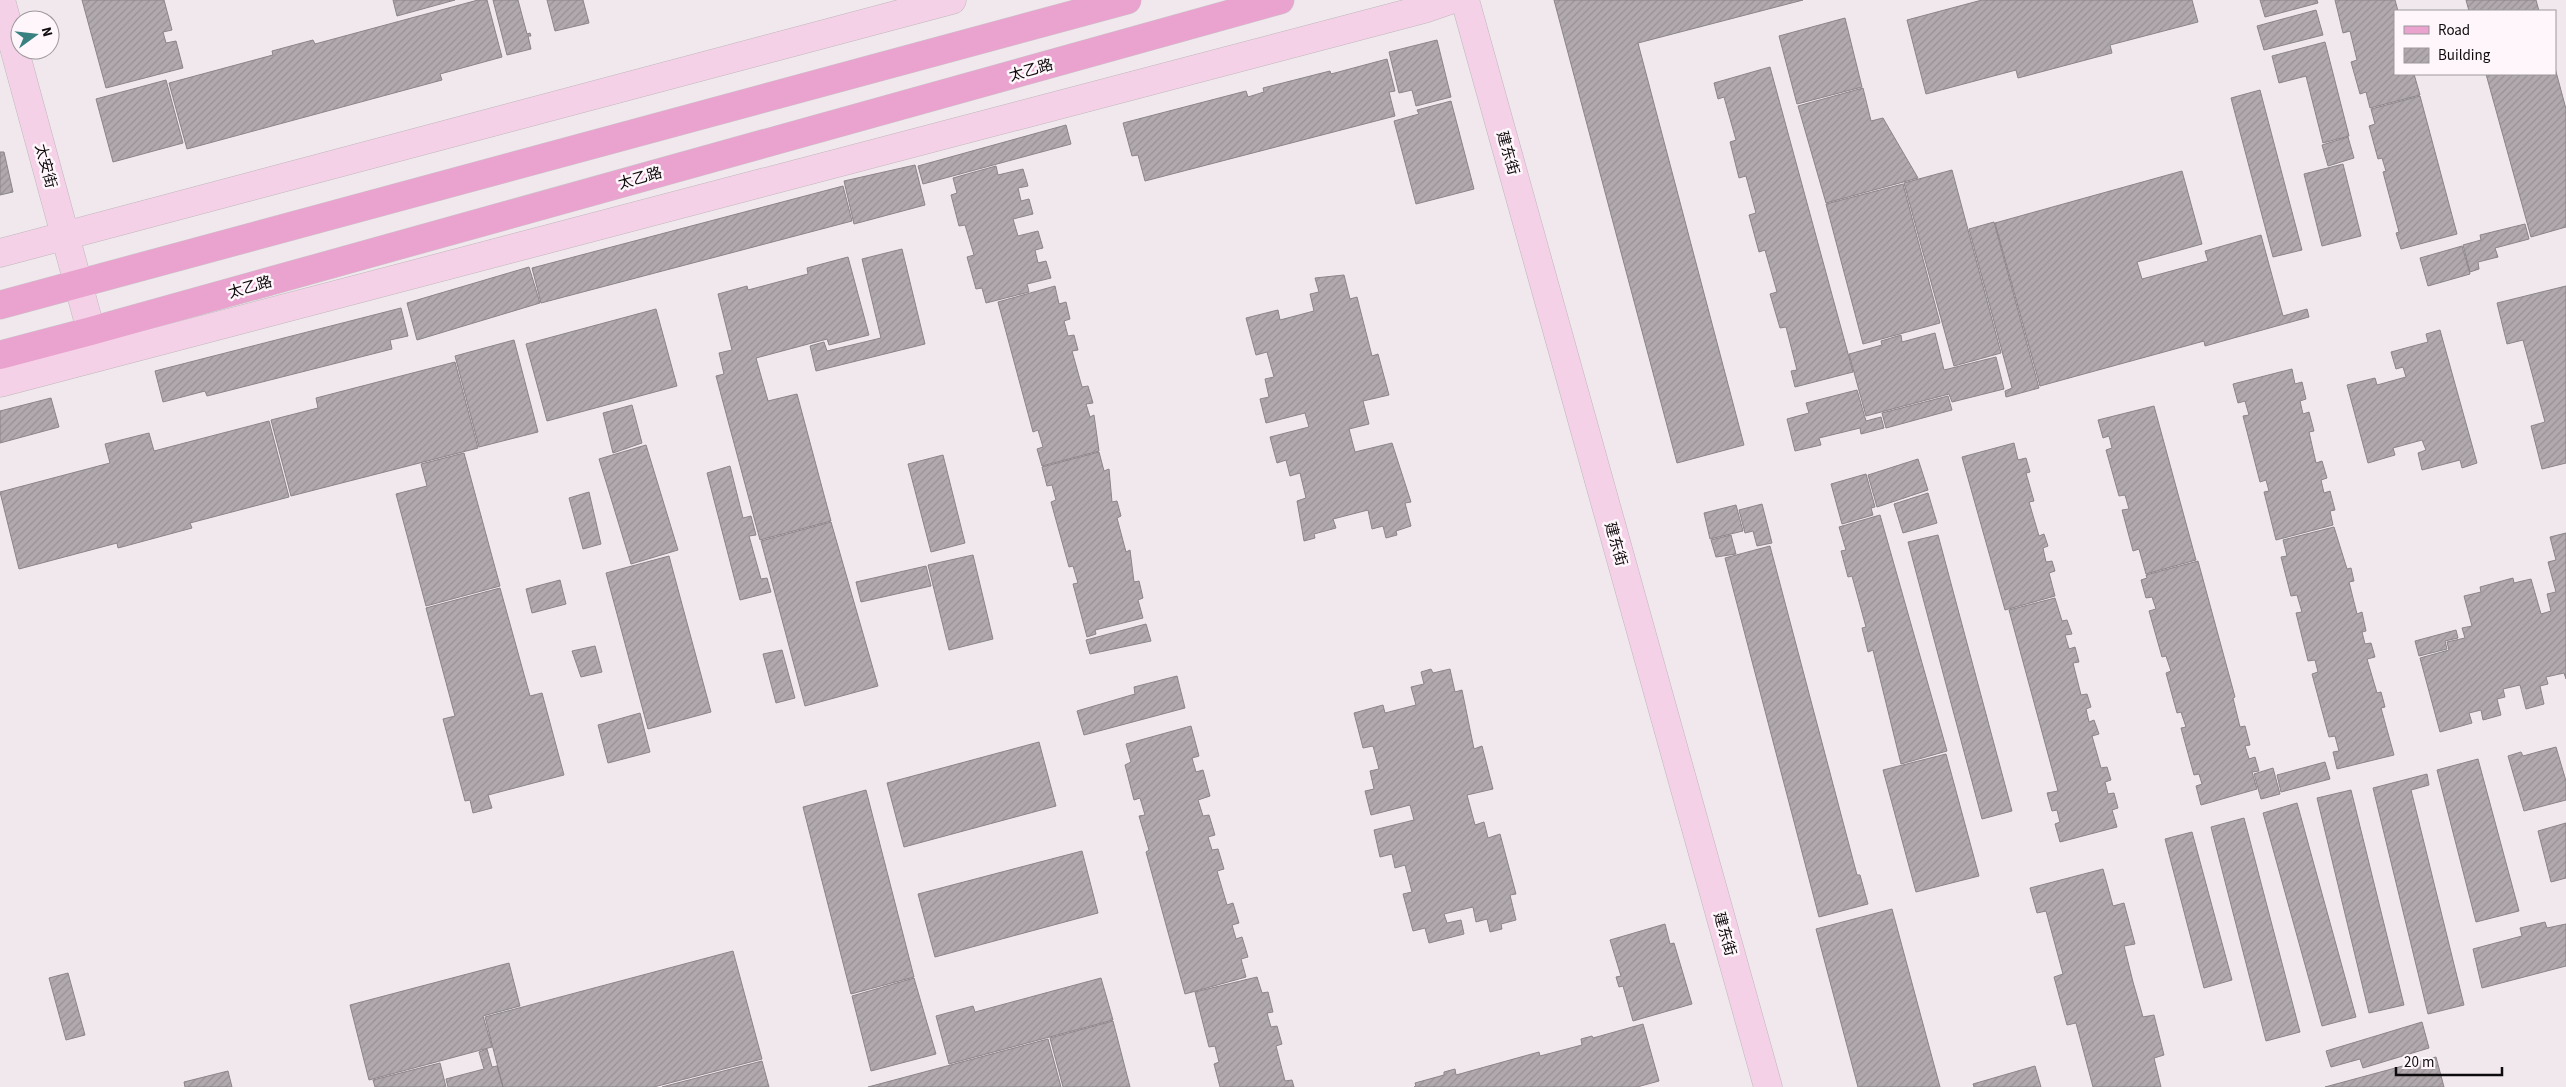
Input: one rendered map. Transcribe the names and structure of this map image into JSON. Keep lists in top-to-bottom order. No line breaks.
{"streets":{"main road":["太乙路","建东街","太安街"]},"crossings":[["太乙路","太安街"]],"legend":["Road","Building"],"scale_bar":"20 m","north":"right"}
